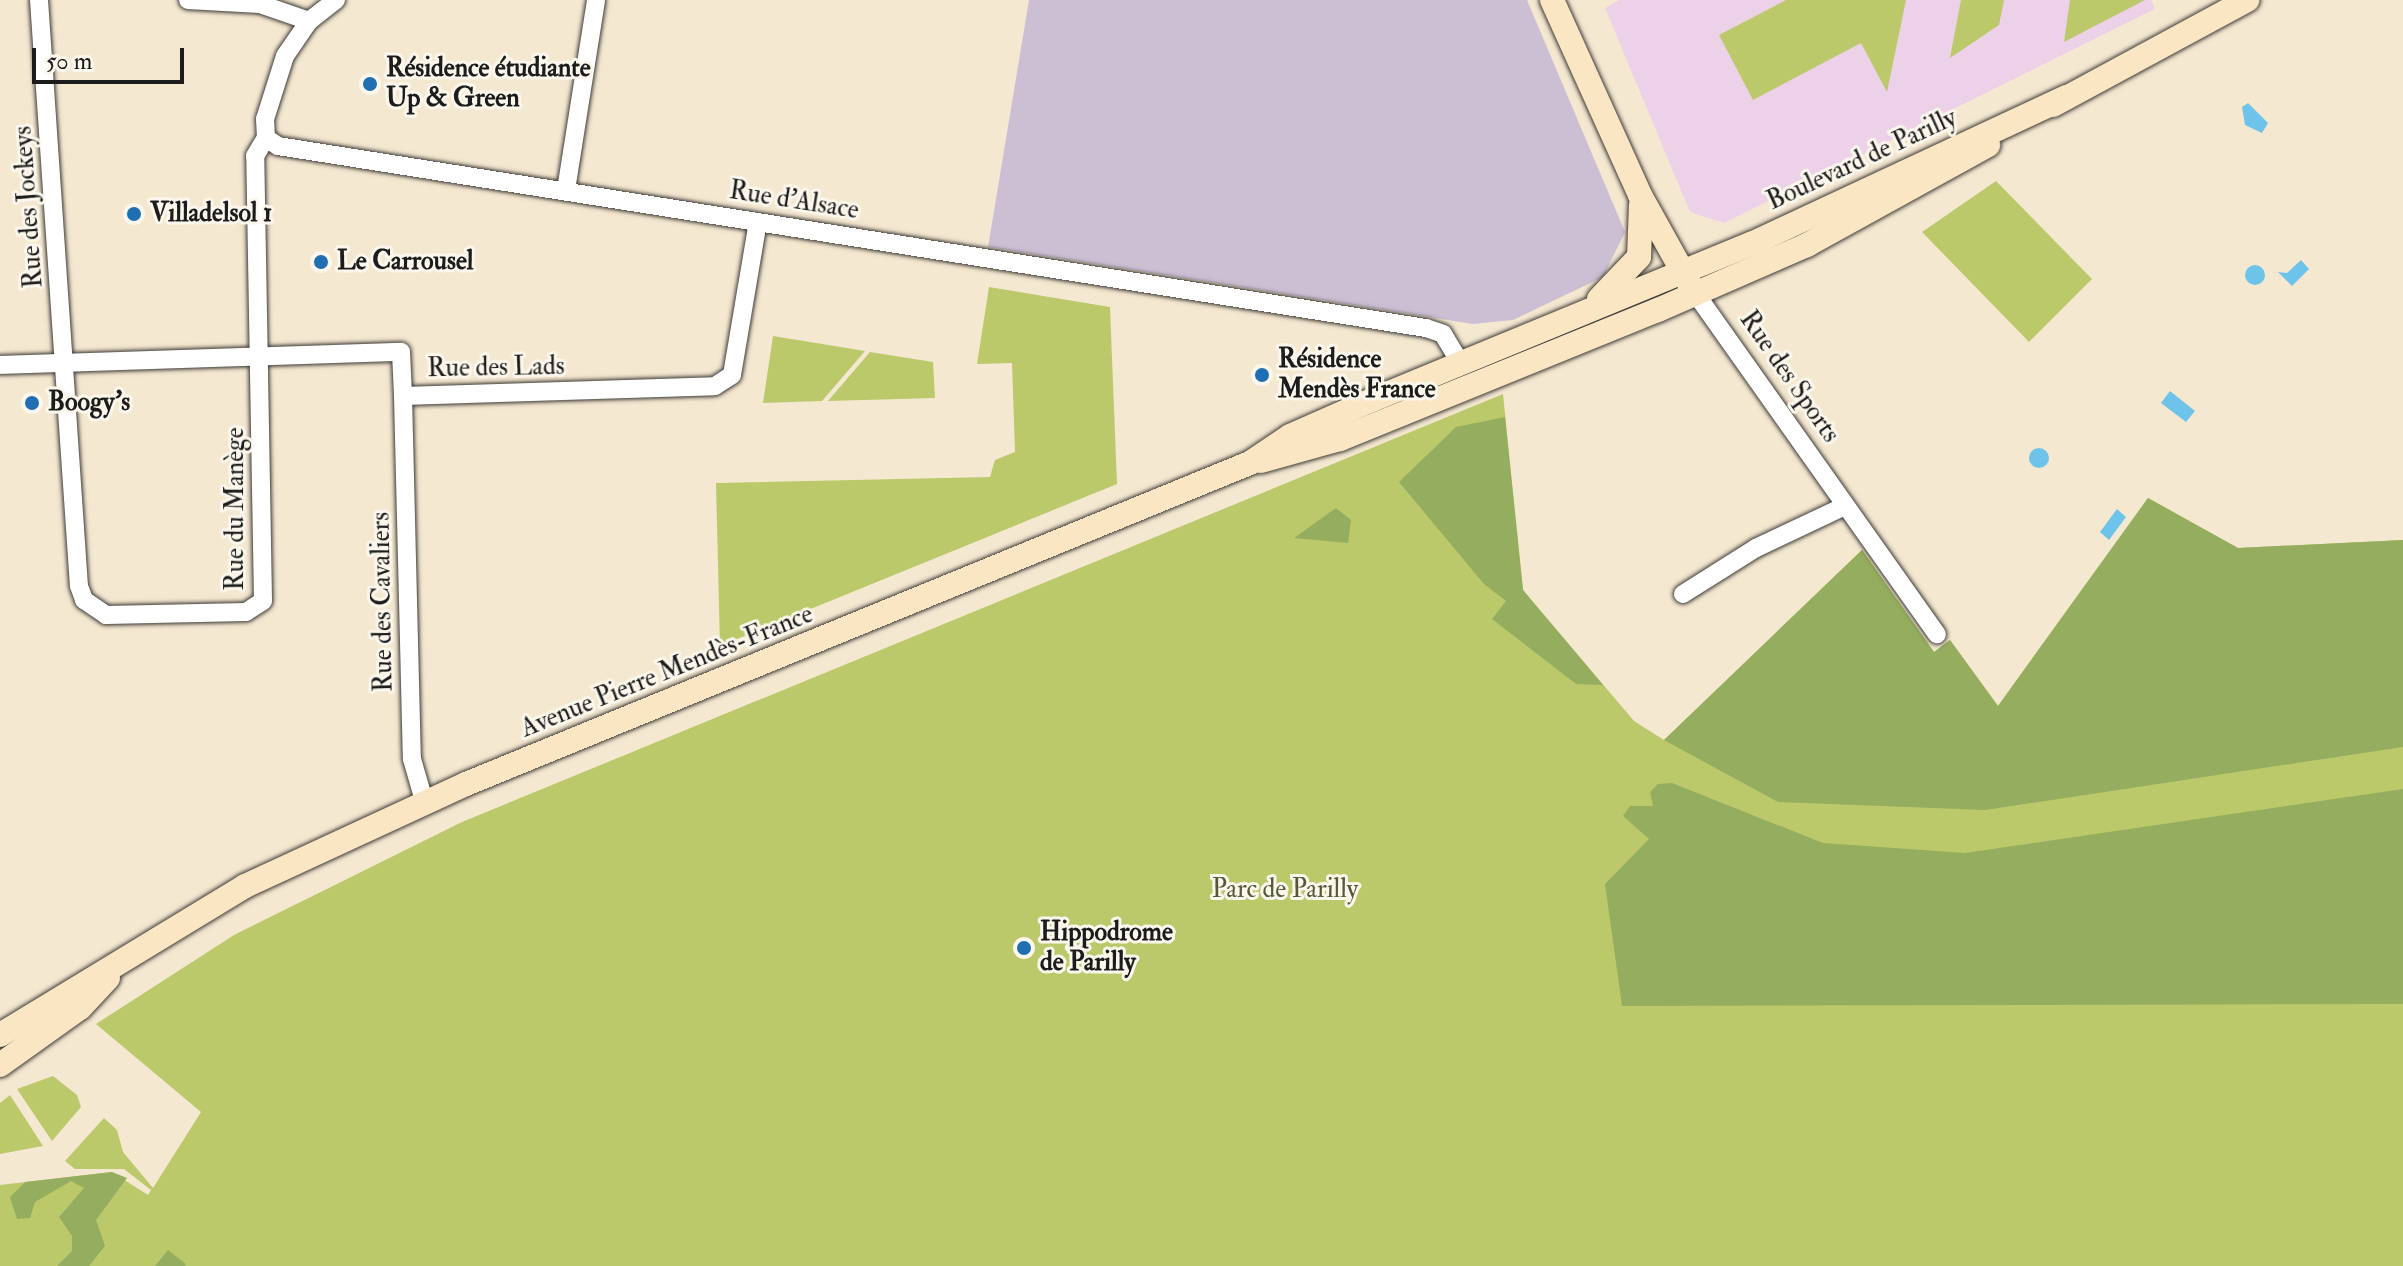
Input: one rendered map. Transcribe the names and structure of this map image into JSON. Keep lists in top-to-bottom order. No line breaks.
{"streets":{"main road":["Boulevard de Parilly","Avenue Pierre Mendès-France"],"street":["Rue d'Alsace","Rue des Jockeys","Rue des Lads","Rue des Sports","Rue du Manège","Rue des Cavaliers"]},"crossings":[["Boulevard de Parilly","Rue des Sports"],["Rue d'Alsace","Rue des Lads"],["Rue d'Alsace","Rue du Manège"],["Rue des Jockeys","Rue des Lads"],["Rue des Jockeys","Rue du Manège"],["Rue des Lads","Rue du Manège"],["Rue des Lads","Rue des Cavaliers"],["Rue des Cavaliers","Avenue Pierre Mendès-France"]],"parks":["Parc de Parilly"],"places":["Résidence étudiante Up & Green","Villadelsol 1","Le Carrousel","Résidence Mendès France","Boogy's","Hippodrome de Parilly"],"scale_bar":"50 m"}
